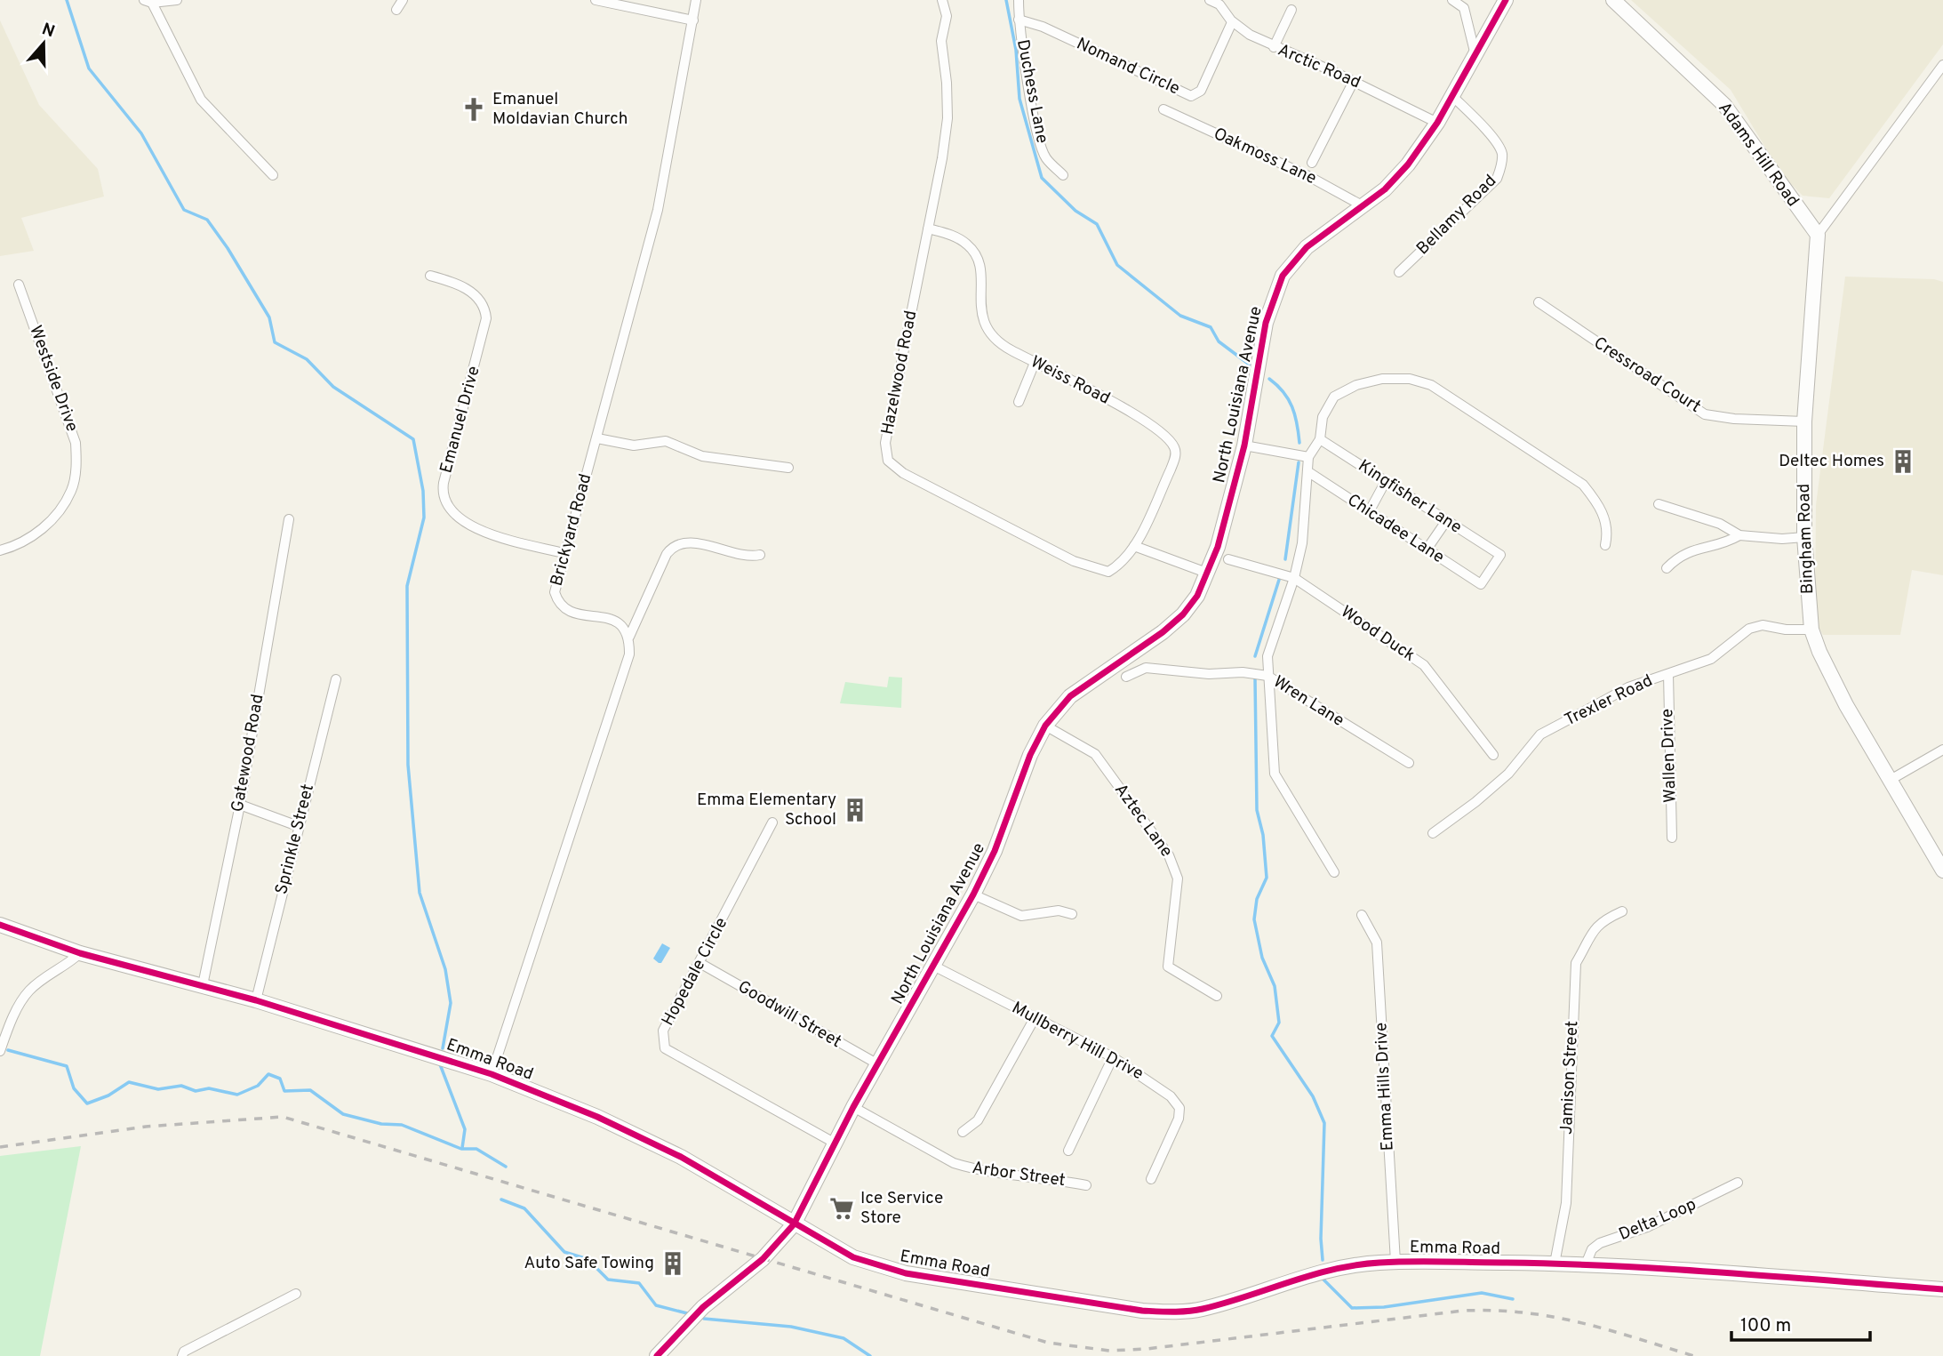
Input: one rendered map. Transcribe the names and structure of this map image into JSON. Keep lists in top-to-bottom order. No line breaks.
{"streets":{"street":["Nomand Circle","Arctic Road","Duchess Lane","Adams Hill Road","Oakmoss Lane","Bellamy Road","Hazelwood Road","Cressroad Court","Westside Drive","Weiss Road","North Louisiana Avenue","Emanuel Drive","Kingfisher Lane","Chicadee Lane","Brickyard Road","Bingham Road","Wood Duck","Trexler Road","Wren Lane","Gatewood Road","Wallen Drive","Aztec Lane","Sprinkle Street","Hopedale Circle","Goodwill Street","Mullberry Hill Drive","Emma Road","Jamison Street","Emma Hills Drive","Arbor Street","Delta Loop"]},"crossings":[["Nomand Circle","Arctic Road"],["Nomand Circle","Duchess Lane"],["Arctic Road","North Louisiana Avenue"],["Adams Hill Road","Bingham Road"],["Oakmoss Lane","North Louisiana Avenue"],["Bellamy Road","North Louisiana Avenue"],["Hazelwood Road","Weiss Road"],["Cressroad Court","Bingham Road"],["North Louisiana Avenue","Aztec Lane"],["North Louisiana Avenue","Hopedale Circle"],["North Louisiana Avenue","Goodwill Street"],["North Louisiana Avenue","Mullberry Hill Drive"],["North Louisiana Avenue","Emma Road"],["North Louisiana Avenue","Arbor Street"],["Emanuel Drive","Brickyard Road"],["Kingfisher Lane","Chicadee Lane"],["Bingham Road","Trexler Road"],["Trexler Road","Wallen Drive"],["Gatewood Road","Emma Road"],["Sprinkle Street","Emma Road"],["Hopedale Circle","Goodwill Street"],["Emma Road","Jamison Street"],["Emma Road","Emma Hills Drive"],["Emma Road","Delta Loop"]],"places":{"church":["Emanuel Moldavian Church"],"building":["Deltec Homes","Emma Elementary School","Auto Safe Towing"],"supermarket":["Ice Service Store"]},"scale_bar":"100 m","north":"top"}
